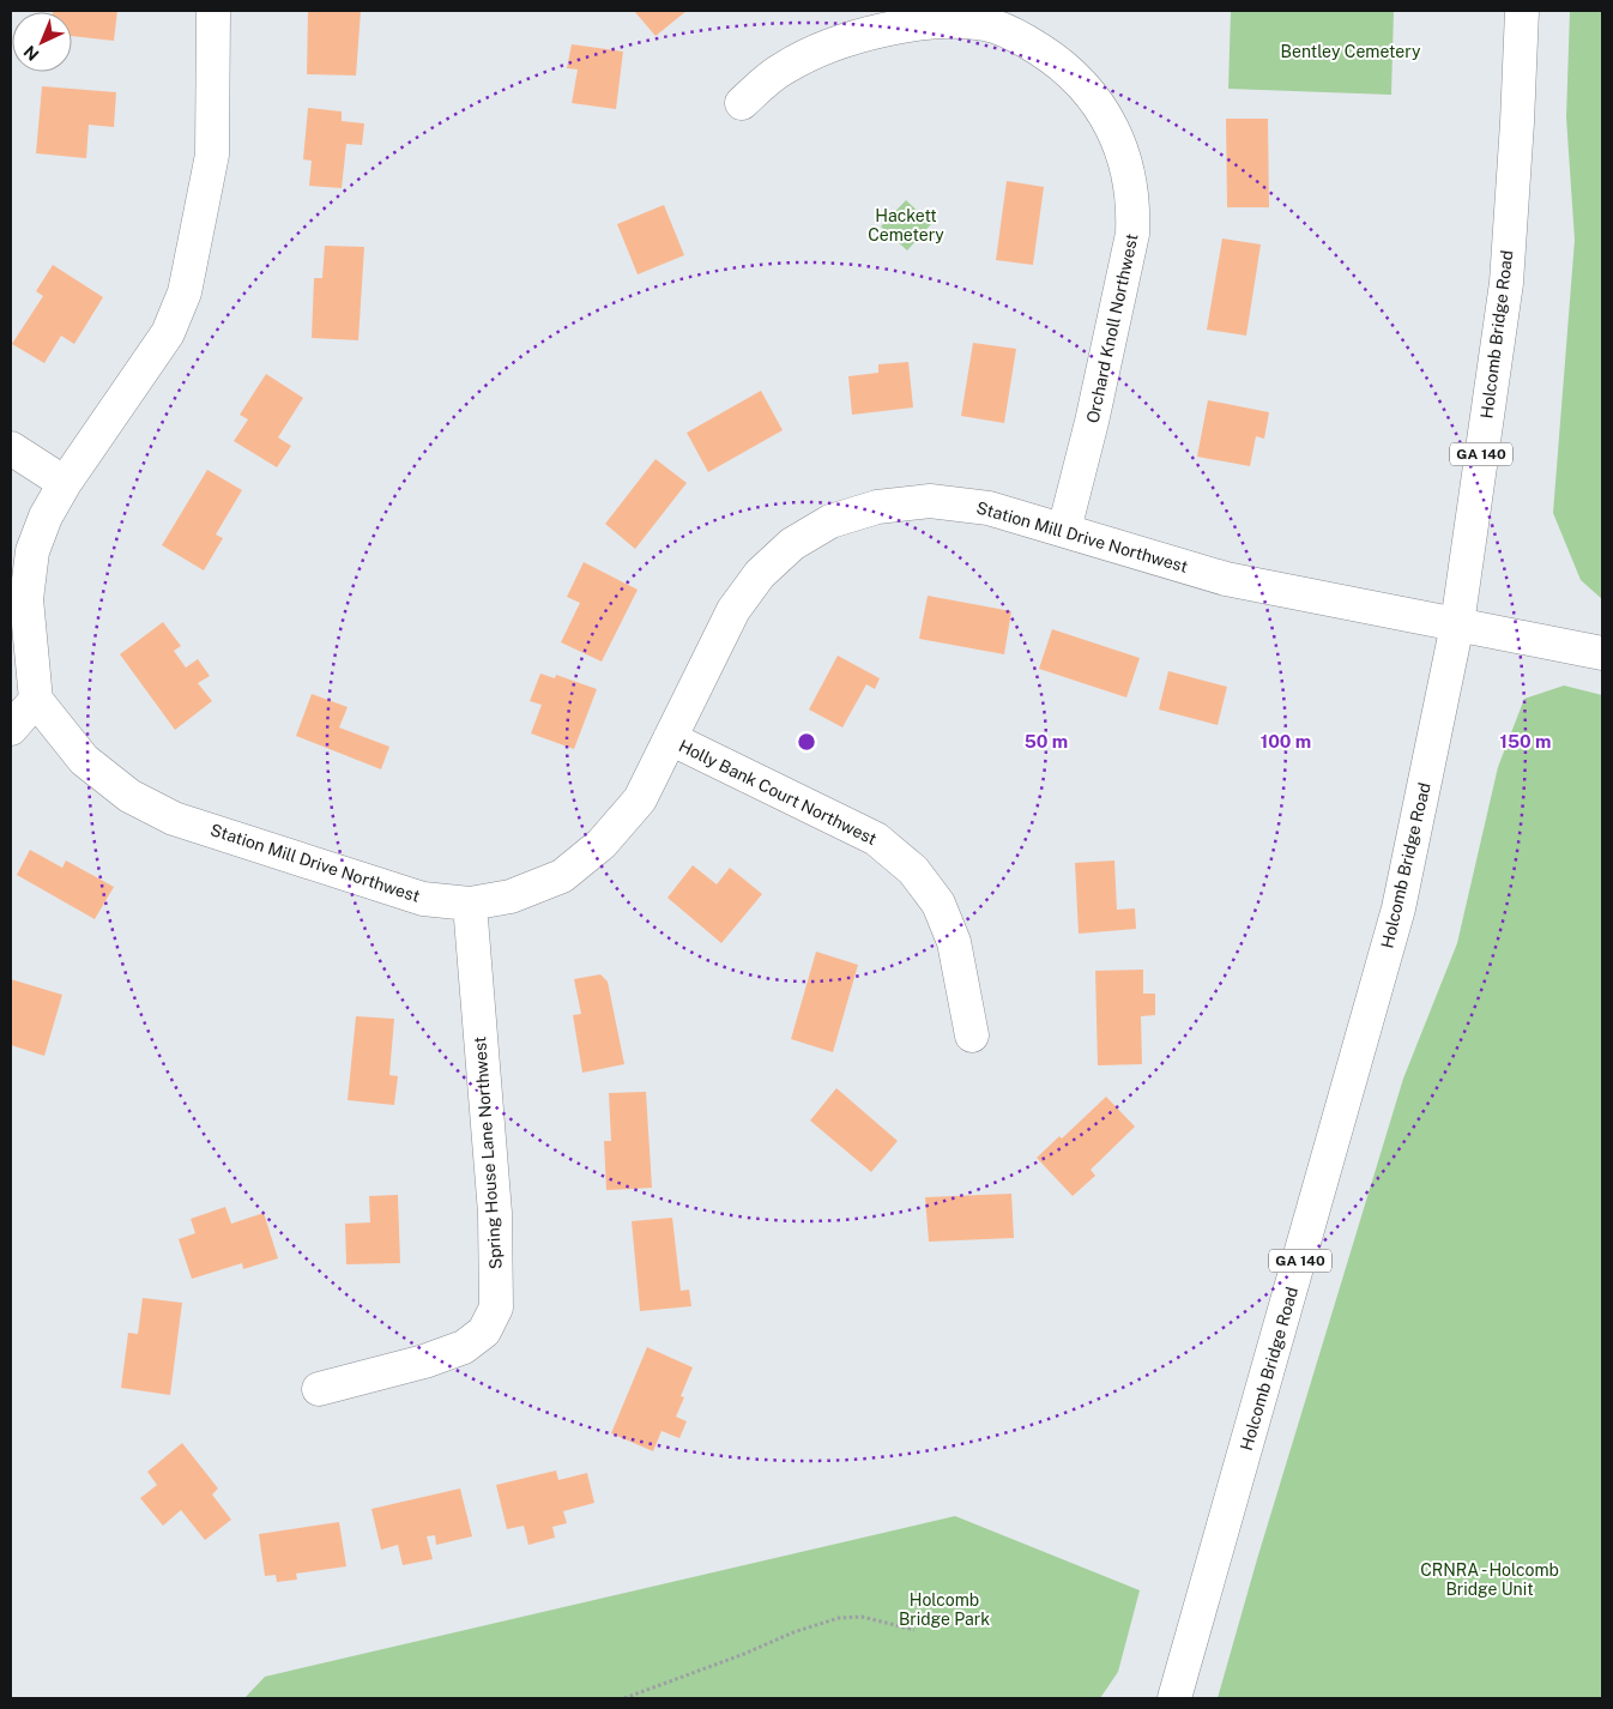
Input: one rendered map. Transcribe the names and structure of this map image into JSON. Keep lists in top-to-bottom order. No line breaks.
{"streets":{"street":["Orchard Knoll Northwest","Holcomb Bridge Road","GA 140","Station Mill Drive Northwest","Holly Bank Court Northwest","Spring House Lane Northwest"]},"crossings":[["Orchard Knoll Northwest","Station Mill Drive Northwest"],["Holcomb Bridge Road","Station Mill Drive Northwest"],["Station Mill Drive Northwest","Holly Bank Court Northwest"],["Station Mill Drive Northwest","Spring House Lane Northwest"]],"parks":["Bentley Cemetery","Hackett Cemetery","CRNRA - Holcomb Bridge Unit","Holcomb Bridge Park"],"north":"bottom left","rings":["50 m","100 m","150 m"]}
